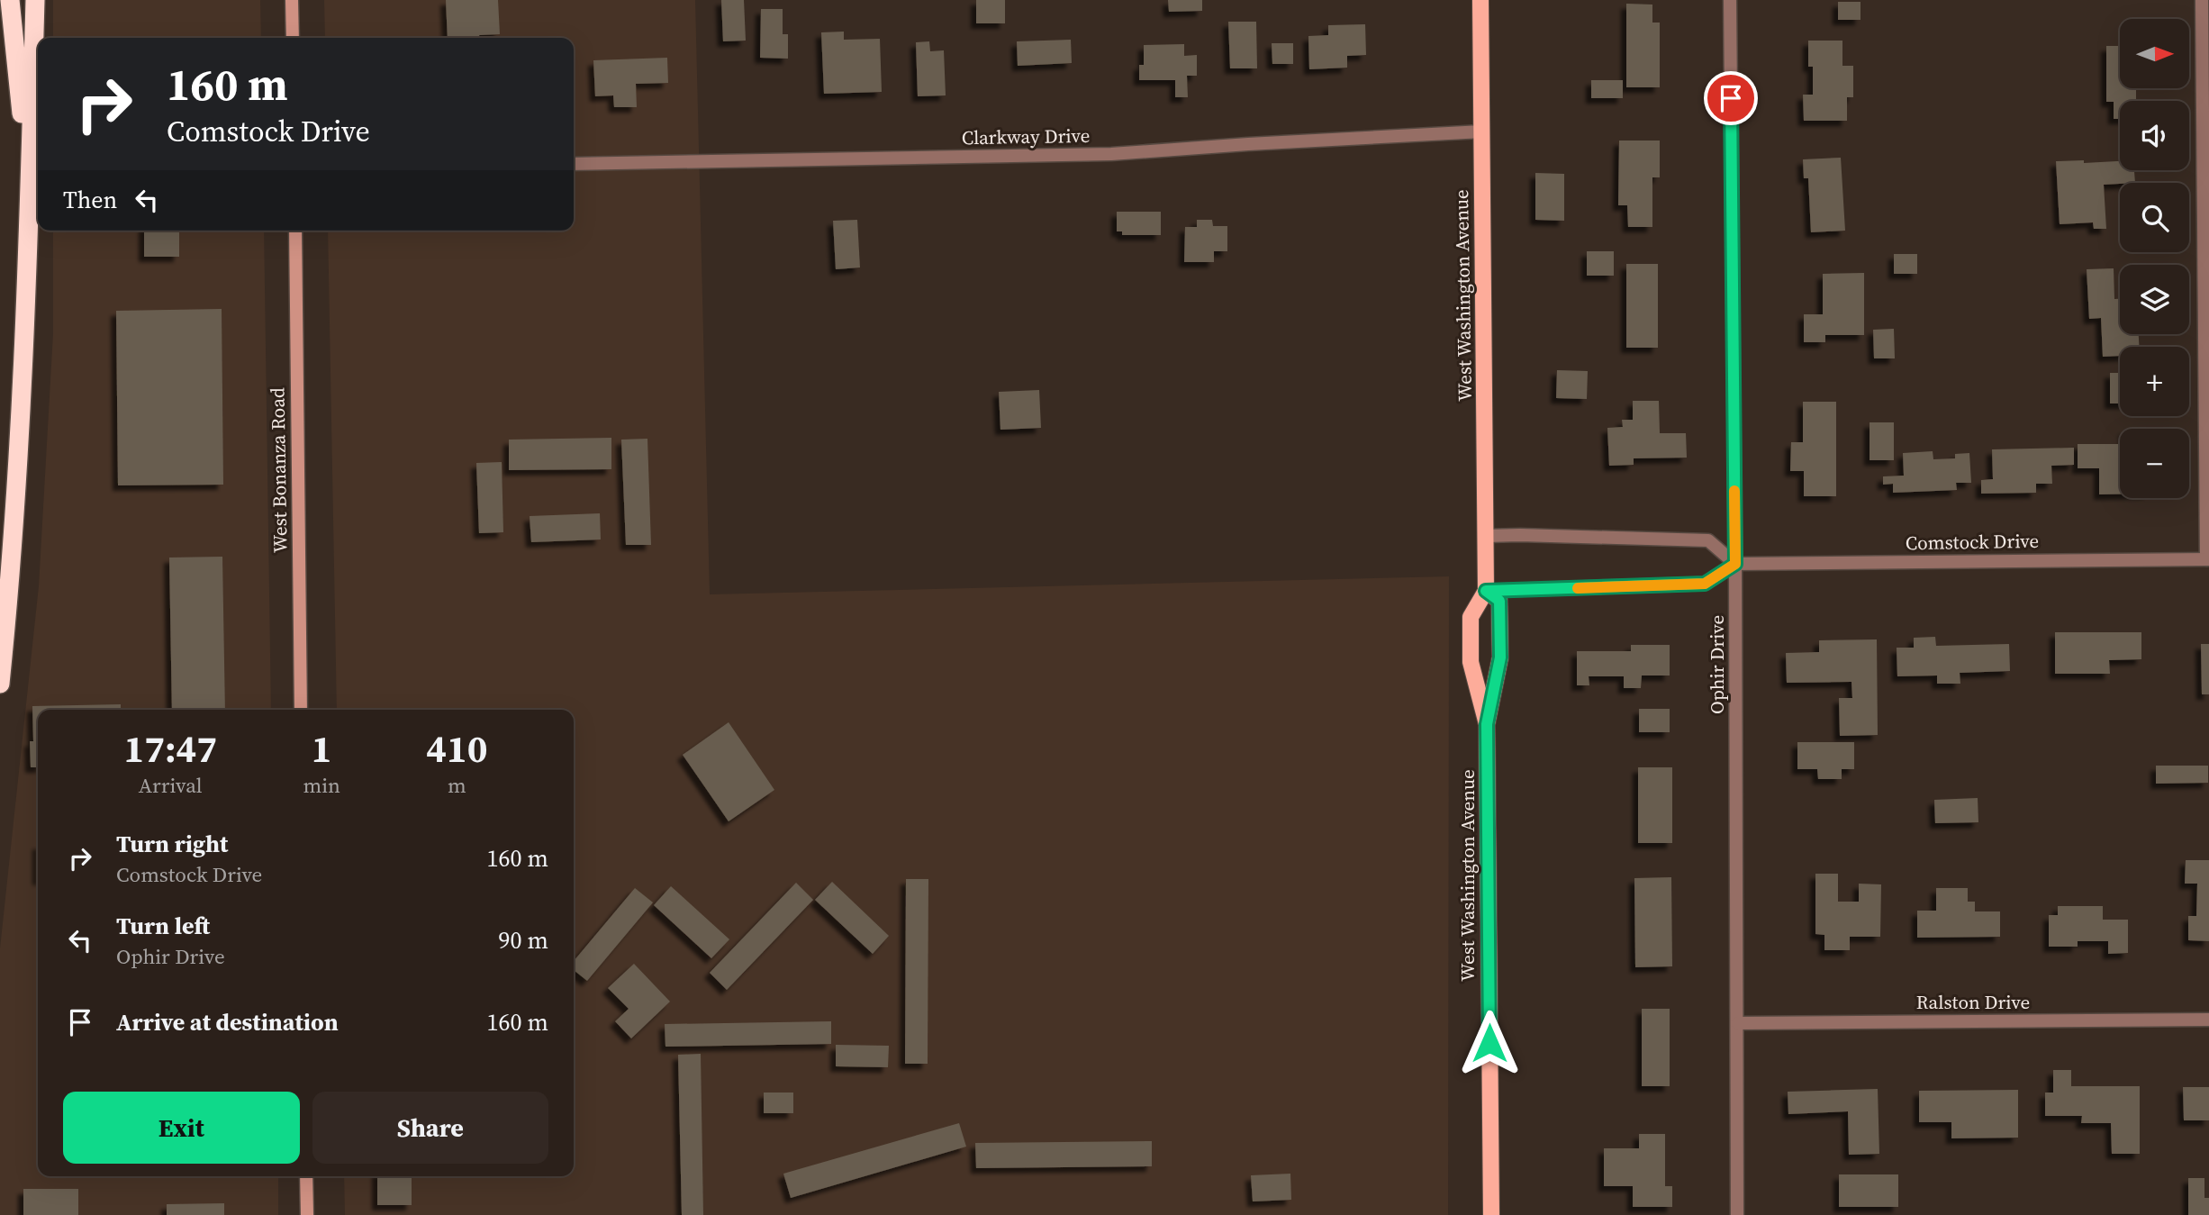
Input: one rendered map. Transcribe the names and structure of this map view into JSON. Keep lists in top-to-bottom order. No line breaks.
{"streets":{"main road":["West Washington Avenue","West Bonanza Road"],"street":["Clarkway Drive","Comstock Drive","Ophir Drive","Ralston Drive"]},"crossings":[["Clarkway Drive","West Washington Avenue"],["Comstock Drive","Ophir Drive"],["Ophir Drive","Ralston Drive"]],"north":"right","page":{"map_buttons":["+","−"],"turn":["160 m","Comstock Drive"],"then":"Then","eta":["17:47","Arrival","1","min","410","m"],"list":[{"name":"Turn right","note":"Comstock Drive","value":"160 m"},{"name":"Turn left","note":"Ophir Drive","value":"90 m"},{"name":"Arrive at destination","value":"160 m"}],"buttons":["Exit","Share"]}}
